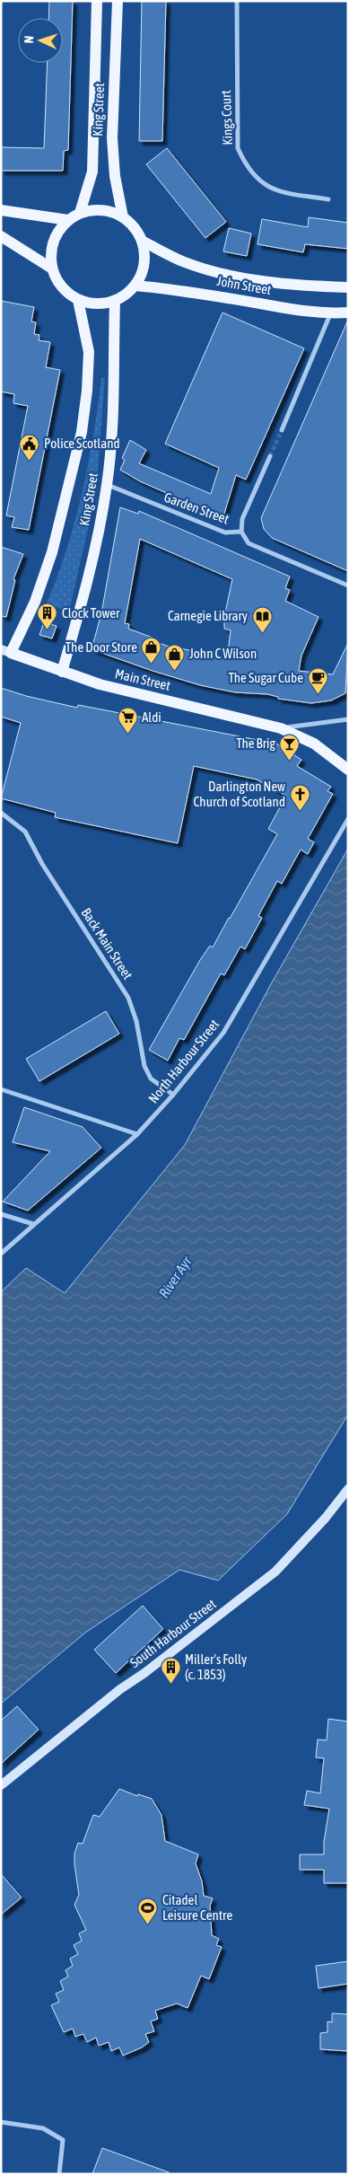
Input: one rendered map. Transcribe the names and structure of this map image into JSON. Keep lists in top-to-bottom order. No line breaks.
{"streets":{"main road":["King Street","John Street","Main Street","South Harbour Street"],"street":["Kings Court","Garden Street","Back Main Street","North Harbour Street"]},"crossings":[["King Street","John Street"],["King Street","Garden Street"],["King Street","Main Street"],["Back Main Street","North Harbour Street"]],"water":["River Ayr"],"places":{"public building":["Police Scotland"],"building":["Clock Tower","Miller's Folly (c. 1853)"],"library":["Carnegie Library"],"shop":["The Door Store","John C Wilson"],"cafe":["The Sugar Cube"],"supermarket":["Aldi"],"bar":["The Brig"],"church":["Darlington New Church of Scotland"],"sports":["Citadel Leisure Centre"]},"north":"left"}
